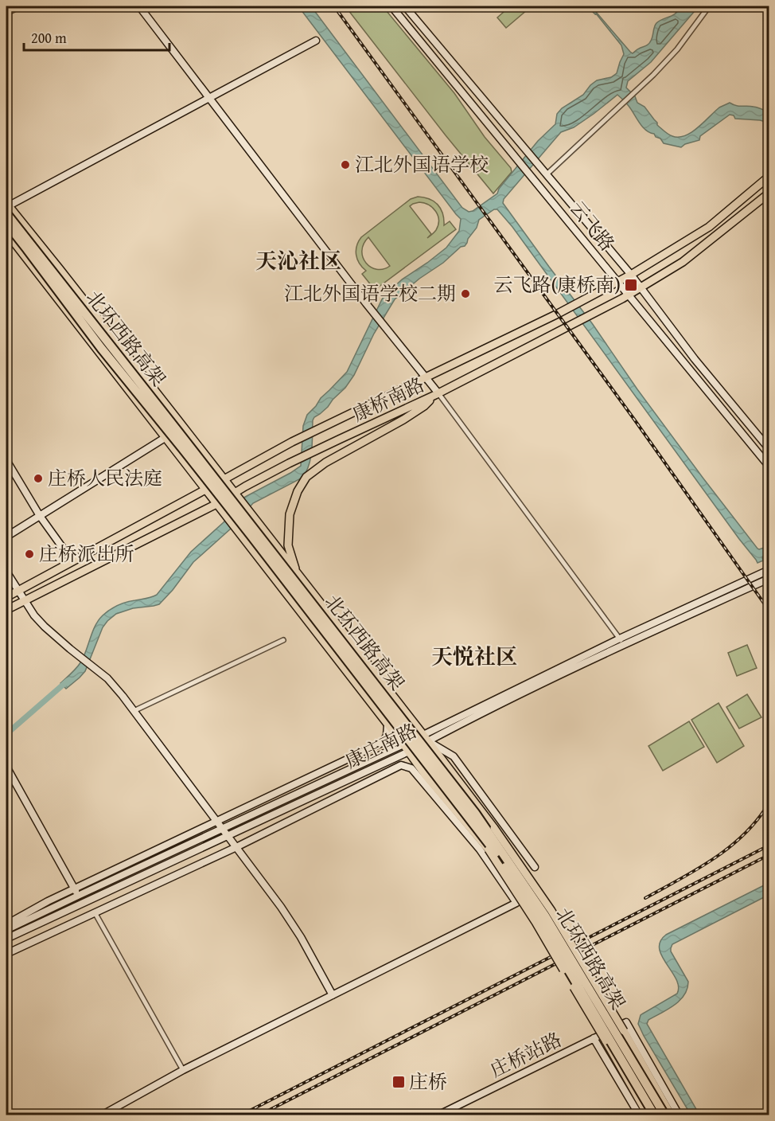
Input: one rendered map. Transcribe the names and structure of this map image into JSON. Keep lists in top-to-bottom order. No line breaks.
{"streets":{"highway":["北环西路高架"],"main road":["康桥南路"],"street":["云飞路","康庄南路","庄桥站路"]},"crossings":[["云飞路","康桥南路"]],"districts":["天沁社区","天悦社区"],"places":{"other":["江北外国语学校","江北外国语学校二期","庄桥人民法庭","庄桥派出所"],"transit":["云飞路(康桥南)","庄桥"]},"scale_bar":"200 m"}
